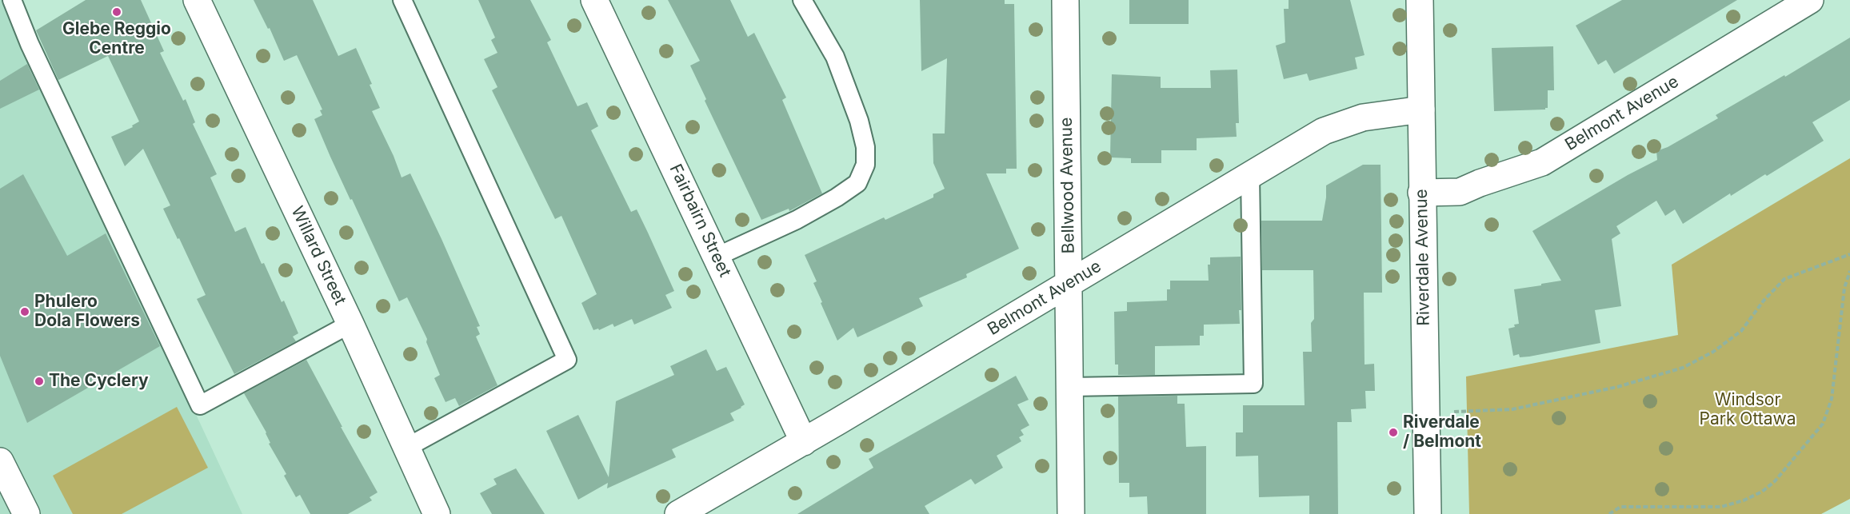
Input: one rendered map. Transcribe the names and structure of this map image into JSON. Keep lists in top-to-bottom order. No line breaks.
{"streets":{"street":["Belmont Avenue","Bellwood Avenue","Fairbairn Street","Willard Street","Riverdale Avenue"]},"crossings":[["Belmont Avenue","Bellwood Avenue"],["Belmont Avenue","Fairbairn Street"],["Belmont Avenue","Riverdale Avenue"]],"parks":["Windsor Park Ottawa"],"places":["Glebe Reggio Centre","Phulero Dola Flowers","The Cyclery","Riverdale / Belmont"]}
